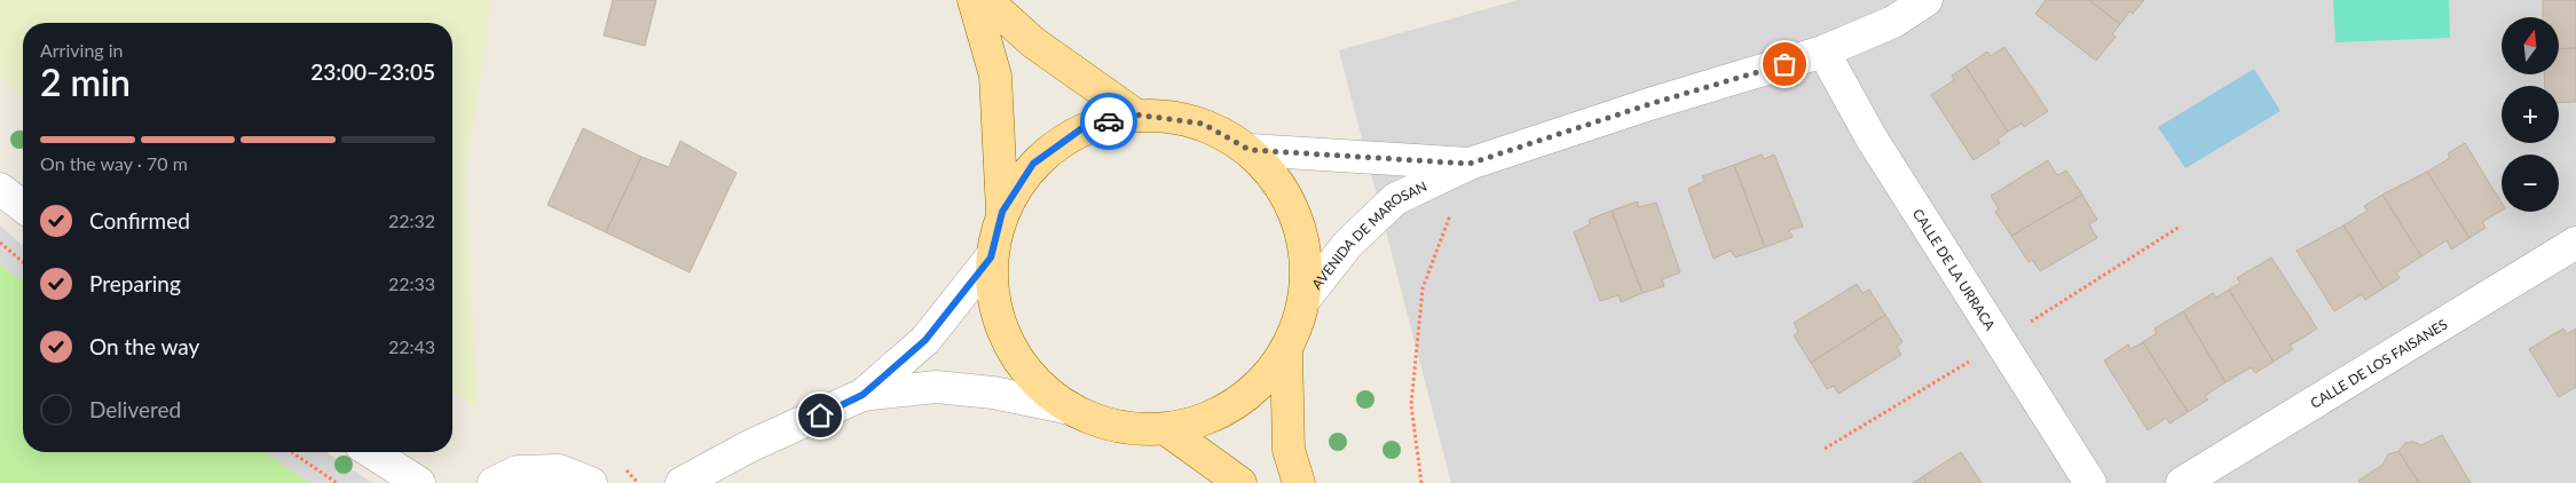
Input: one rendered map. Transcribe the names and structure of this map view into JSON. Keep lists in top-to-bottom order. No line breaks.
{"streets":{"street":["AVENIDA DE MAROSAN","CALLE DE LA URRACA","CALLE DE LOS FAISANES"]},"crossings":[["AVENIDA DE MAROSAN","CALLE DE LA URRACA"]],"north":"top","page":{"map_buttons":["+","−"],"heading":["2 min","Arriving in","23:00–23:05"],"bar":"On the way · 70 m","list":[["Confirmed","22:32"],["Preparing","22:33"],["On the way","22:43"],"Delivered"]}}
